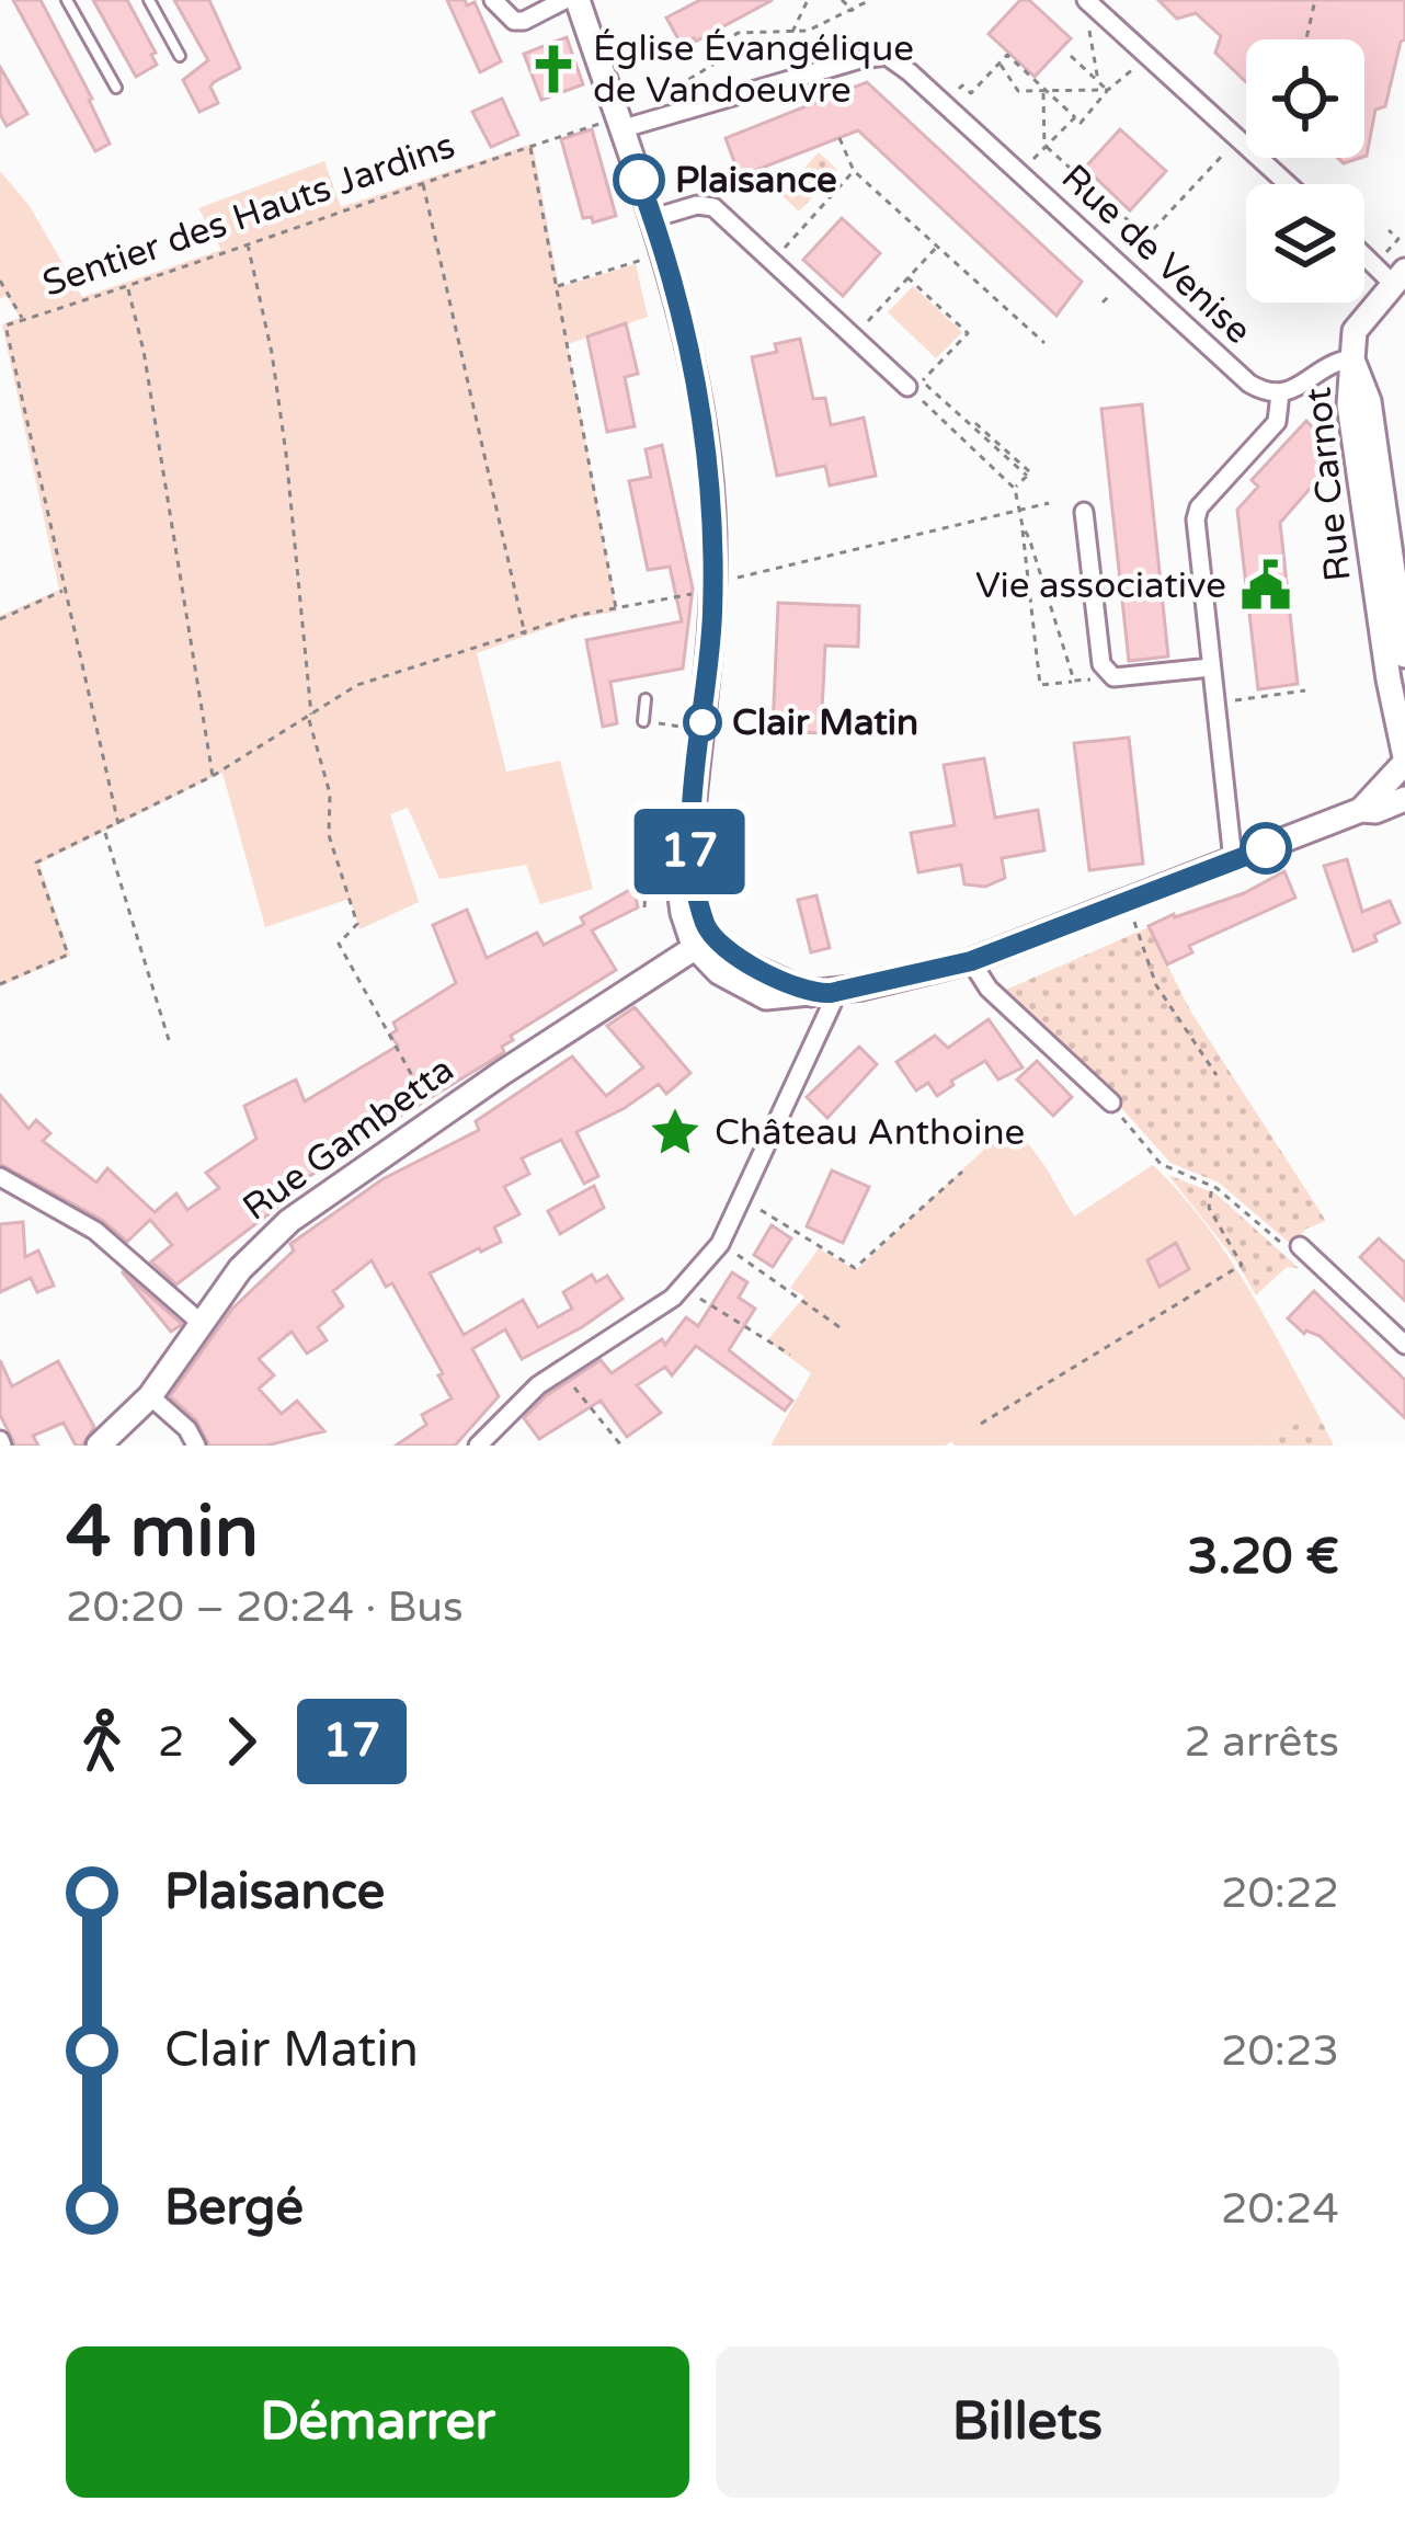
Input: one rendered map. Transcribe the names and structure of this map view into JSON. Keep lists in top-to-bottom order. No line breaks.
{"streets":{"street":["Rue de Venise","Rue Carnot","Rue Gambetta"],"path":["Sentier des Hauts Jardins"]},"crossings":[["Sentier des Hauts Jardins","Rue de Venise"]],"places":{"church":["Église Évangélique de Vandoeuvre"],"other":["Plaisance","Clair Matin"],"public building":["Vie associative"],"place":["Château Anthoine"]},"lines":["bus line 17"],"page":{"on_map":"17","heading":["4 min","20:20 – 20:24 · Bus","3.20 €"],"legs":["2","17","2 arrêts"],"list":[{"name":"Plaisance","value":"20:22"},{"name":"Clair Matin","value":"20:23"},{"name":"Bergé","value":"20:24"}],"buttons":["Démarrer","Billets"]}}
